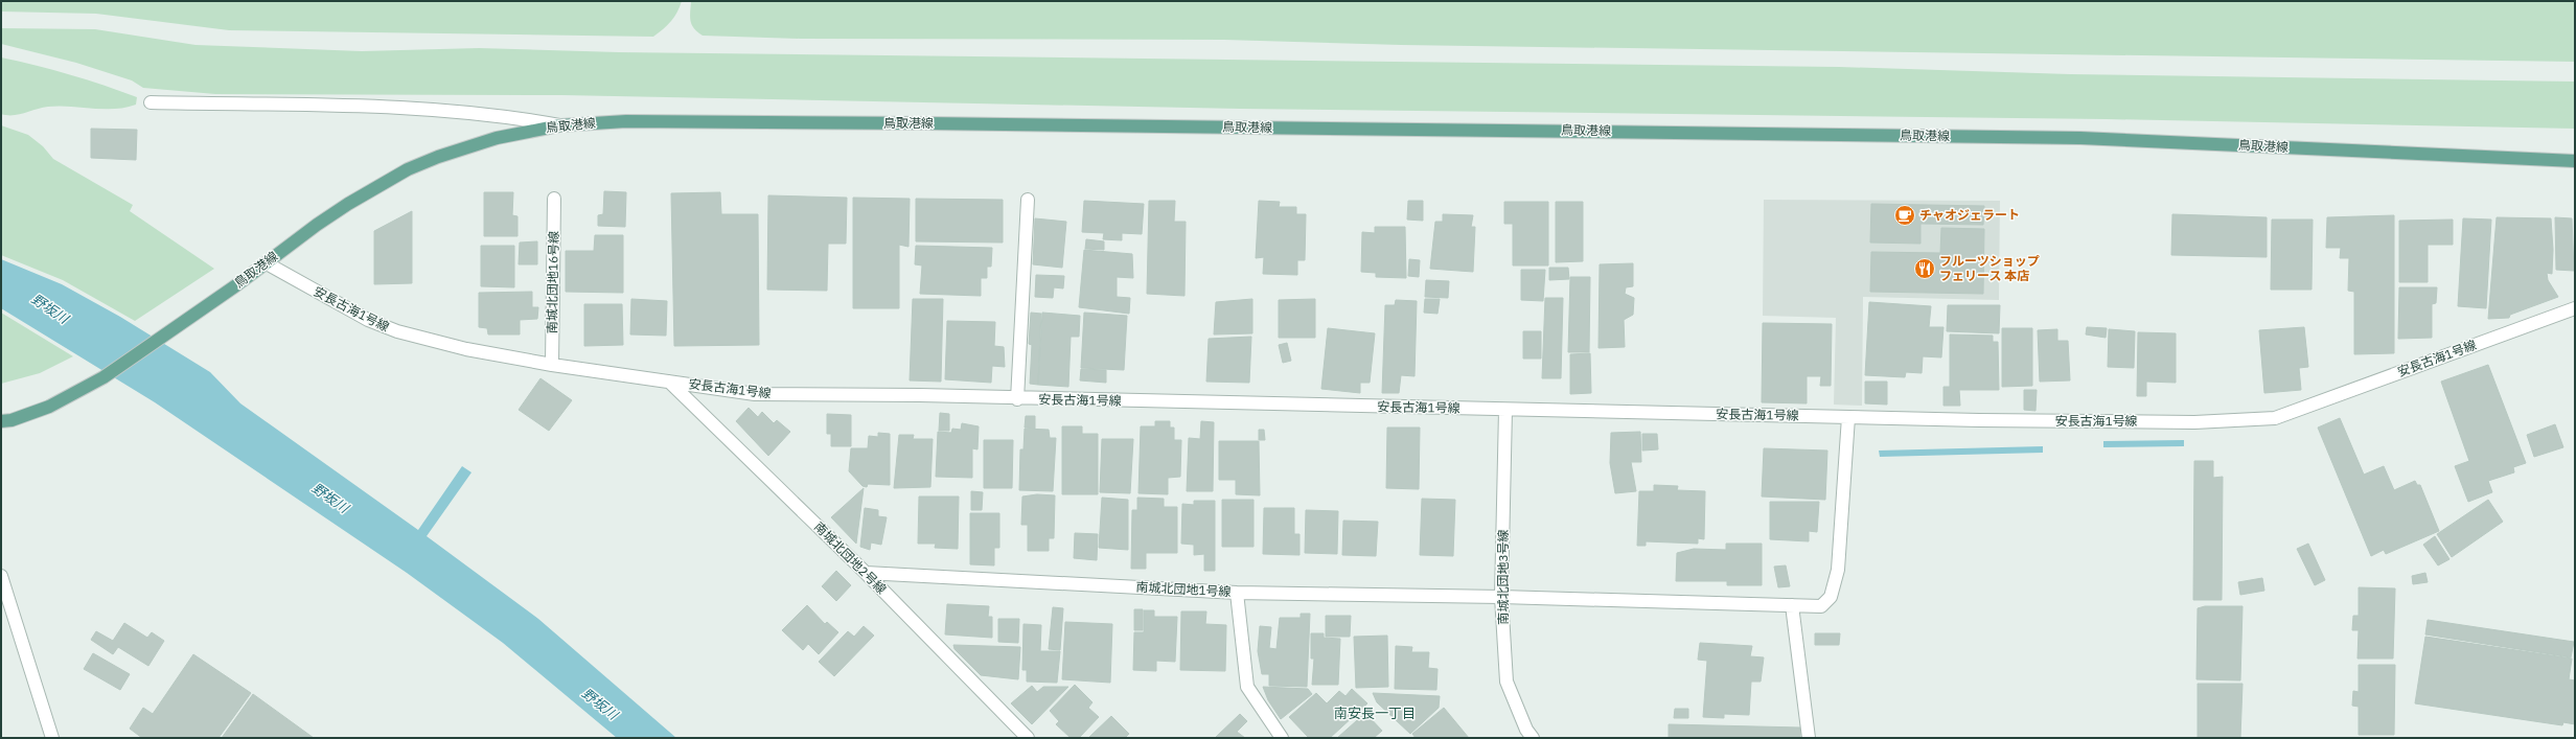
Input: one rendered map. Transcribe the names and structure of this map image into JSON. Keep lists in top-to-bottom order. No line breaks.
{"streets":{"main road":["鳥取港線"],"street":["南城北団地16号線","安長古海1号線","南城北団地2号線","南城北団地3号線","南城北団地1号線"]},"crossings":[["鳥取港線","安長古海1号線"],["南城北団地16号線","安長古海1号線"],["安長古海1号線","南城北団地2号線"],["安長古海1号線","南城北団地3号線"],["安長古海1号線","南城北団地1号線"],["南城北団地2号線","南城北団地1号線"],["南城北団地3号線","南城北団地1号線"]],"districts":["南安長一丁目"],"water":["野坂川"],"places":{"cafe":["チャオジェラート"],"restaurant":["フルーツショップ フェリース 本店"]}}
